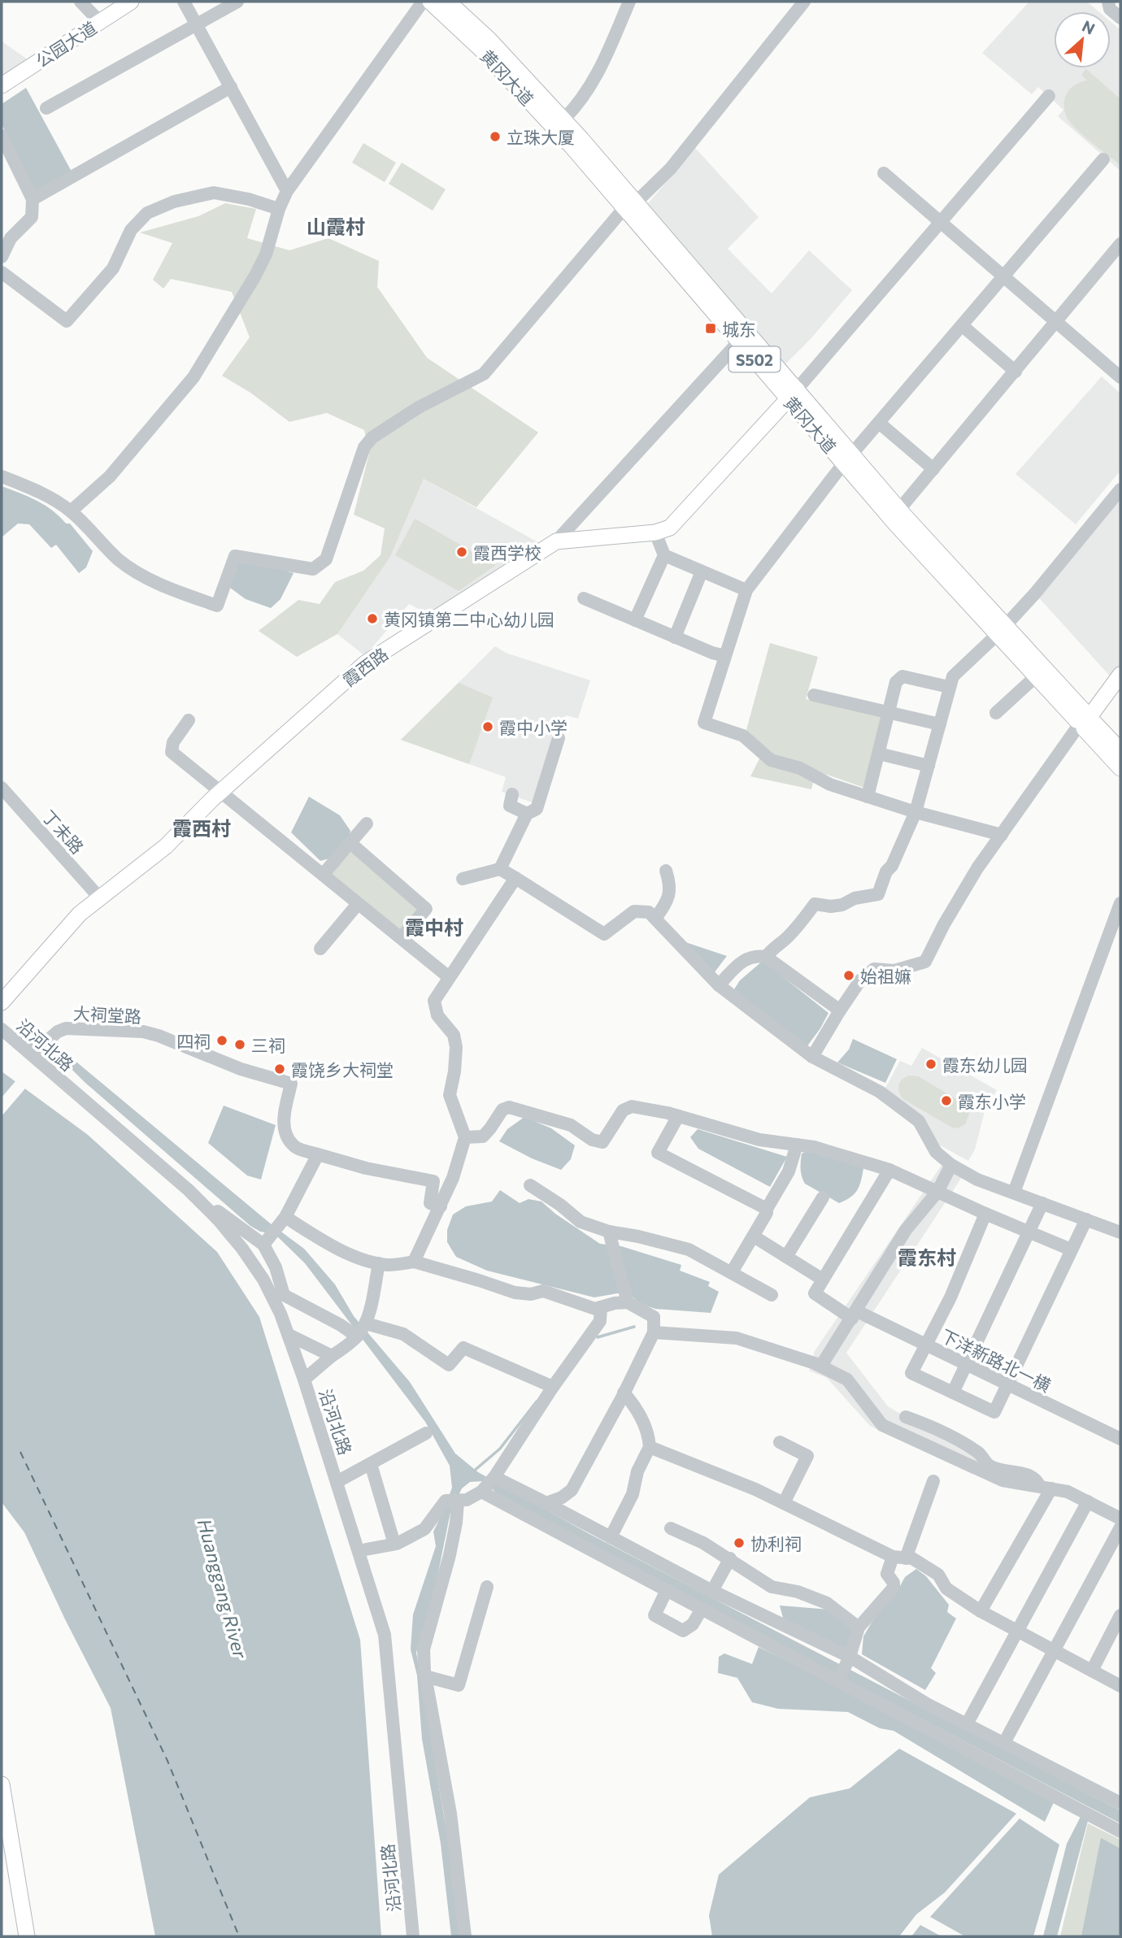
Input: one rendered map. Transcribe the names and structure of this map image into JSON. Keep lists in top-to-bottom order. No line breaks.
{"streets":{"main road":["公园大道","黄冈大道","S502","霞西路"],"street":["丁未路","大祠堂路","沿河北路","下洋新路北一横"]},"crossings":[["霞西路","丁未路"],["大祠堂路","沿河北路"]],"districts":["山霞村","霞西村","霞中村","霞东村"],"water":["Huanggang River"],"places":{"other":["立珠大厦","霞西学校","黄冈镇第二中心幼儿园","霞中小学","始祖嫲","四祠","三祠","霞东幼儿园","霞饶乡大祠堂","霞东小学","协利祠"],"transit":["城东"]},"north":"top right"}
